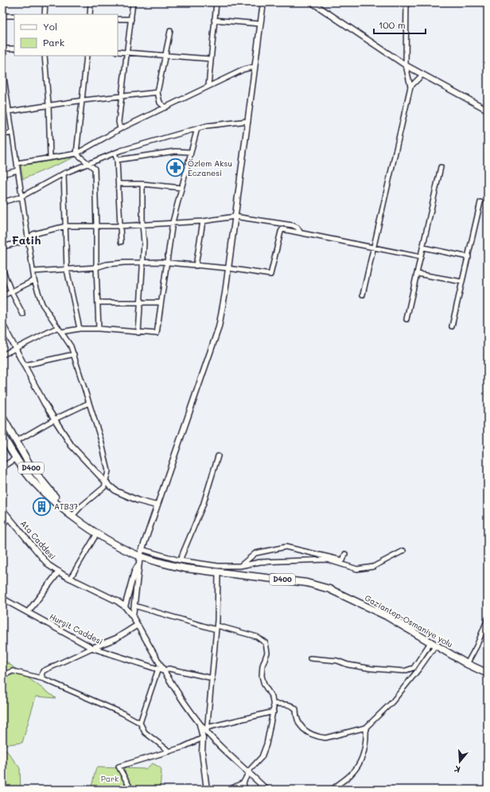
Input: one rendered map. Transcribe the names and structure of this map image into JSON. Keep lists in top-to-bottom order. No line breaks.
{"streets":{"highway":["D400","Gaziantep-Osmaniye yolu"],"street":["Ata Caddesi","Hurşit Caddesi"]},"crossings":[["Ata Caddesi","Hurşit Caddesi"]],"districts":["Fatih"],"parks":["Park"],"places":{"pharmacy":["Özlem Aksu Eczanesi"],"building":["ATB37"]},"legend":["Yol","Park"],"scale_bar":"100 m","north":"bottom"}
